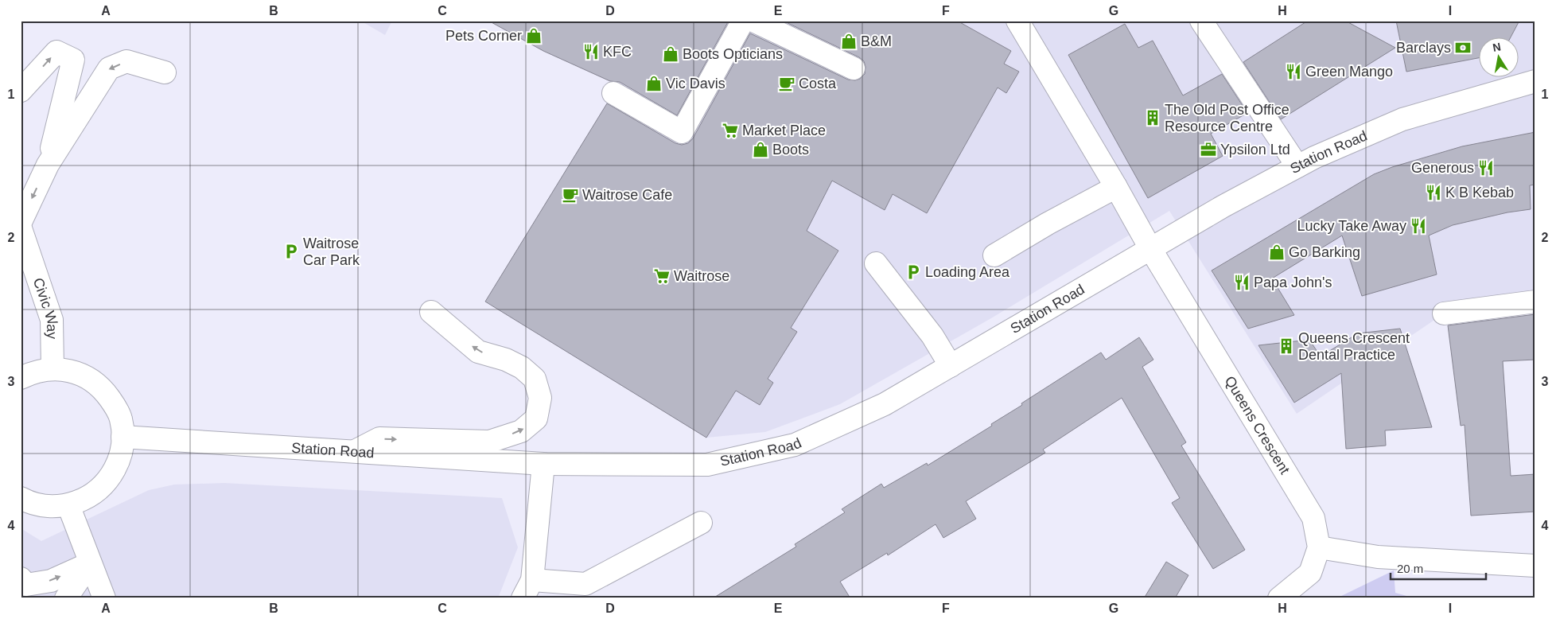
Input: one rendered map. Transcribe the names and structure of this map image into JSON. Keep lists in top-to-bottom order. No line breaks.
{"streets":{"main road":["Station Road","Civic Way","Queens Crescent"]},"crossings":[["Station Road","Queens Crescent"]],"places":{"shop":["Pets Corner","B&M","Boots Opticians","Vic Davis","Boots","Go Barking"],"bank":["Barclays"],"restaurant":["KFC","Green Mango","Generous","K B Kebab","Lucky Take Away","Papa John's"],"cafe":["Costa","Waitrose Cafe"],"building":["The Old Post Office Resource Centre","Queens Crescent Dental Practice"],"supermarket":["Market Place","Waitrose"],"office":["Ypsilon Ltd"],"parking":["Waitrose Car Park","Loading Area"]},"scale_bar":"20 m","north":"top","grid":{"columns":["A","B","C","D","E","F","G","H","I"],"rows":["1","2","3","4"]}}
